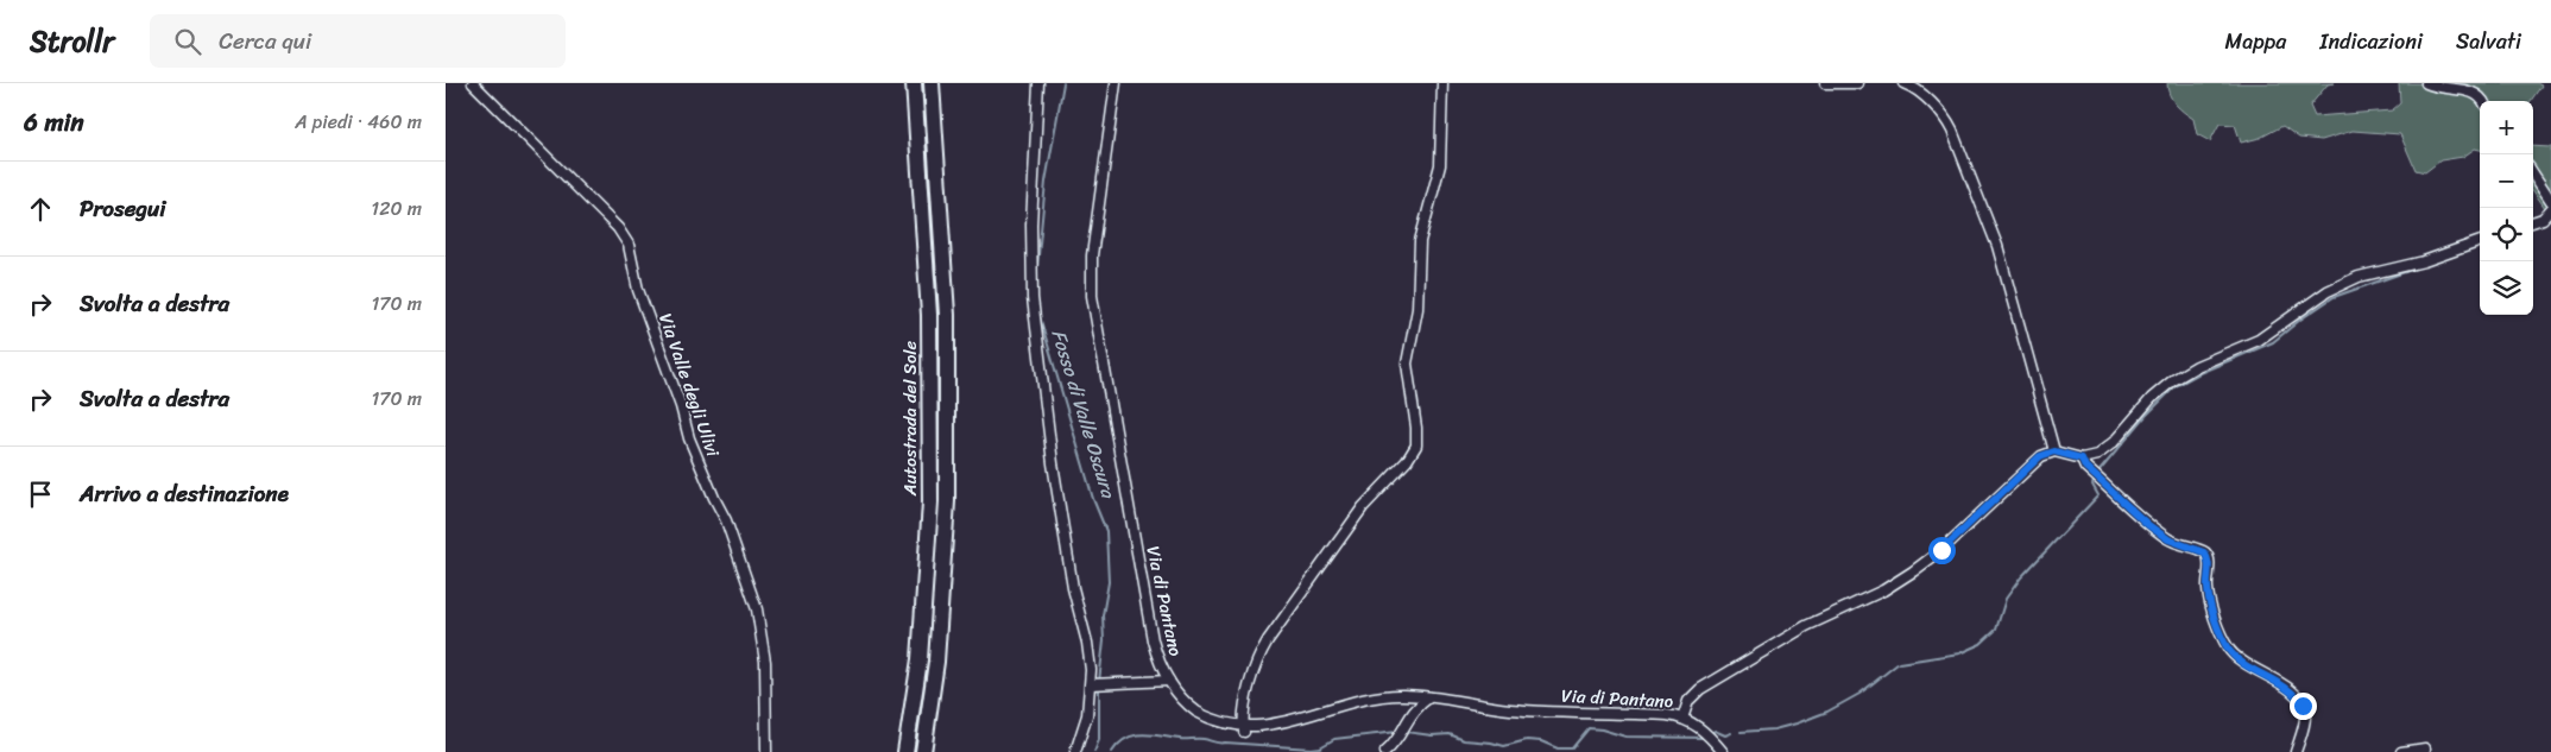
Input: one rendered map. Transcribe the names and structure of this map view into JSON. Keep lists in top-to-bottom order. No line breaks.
{"streets":{"highway":["Autostrada del Sole"],"street":["Via Valle degli Ulivi","Via di Pantano"]},"water":["Fosso di Valle Oscura"],"page":{"header":"Strollr","search":"Cerca qui","nav":["Mappa","Indicazioni","Salvati"],"heading":["6 min","A piedi · 460 m"],"map_buttons":["+","−"],"list":[["Prosegui","120 m"],["Svolta a destra","170 m"],["Svolta a destra","170 m"],"Arrivo a destinazione"]}}
